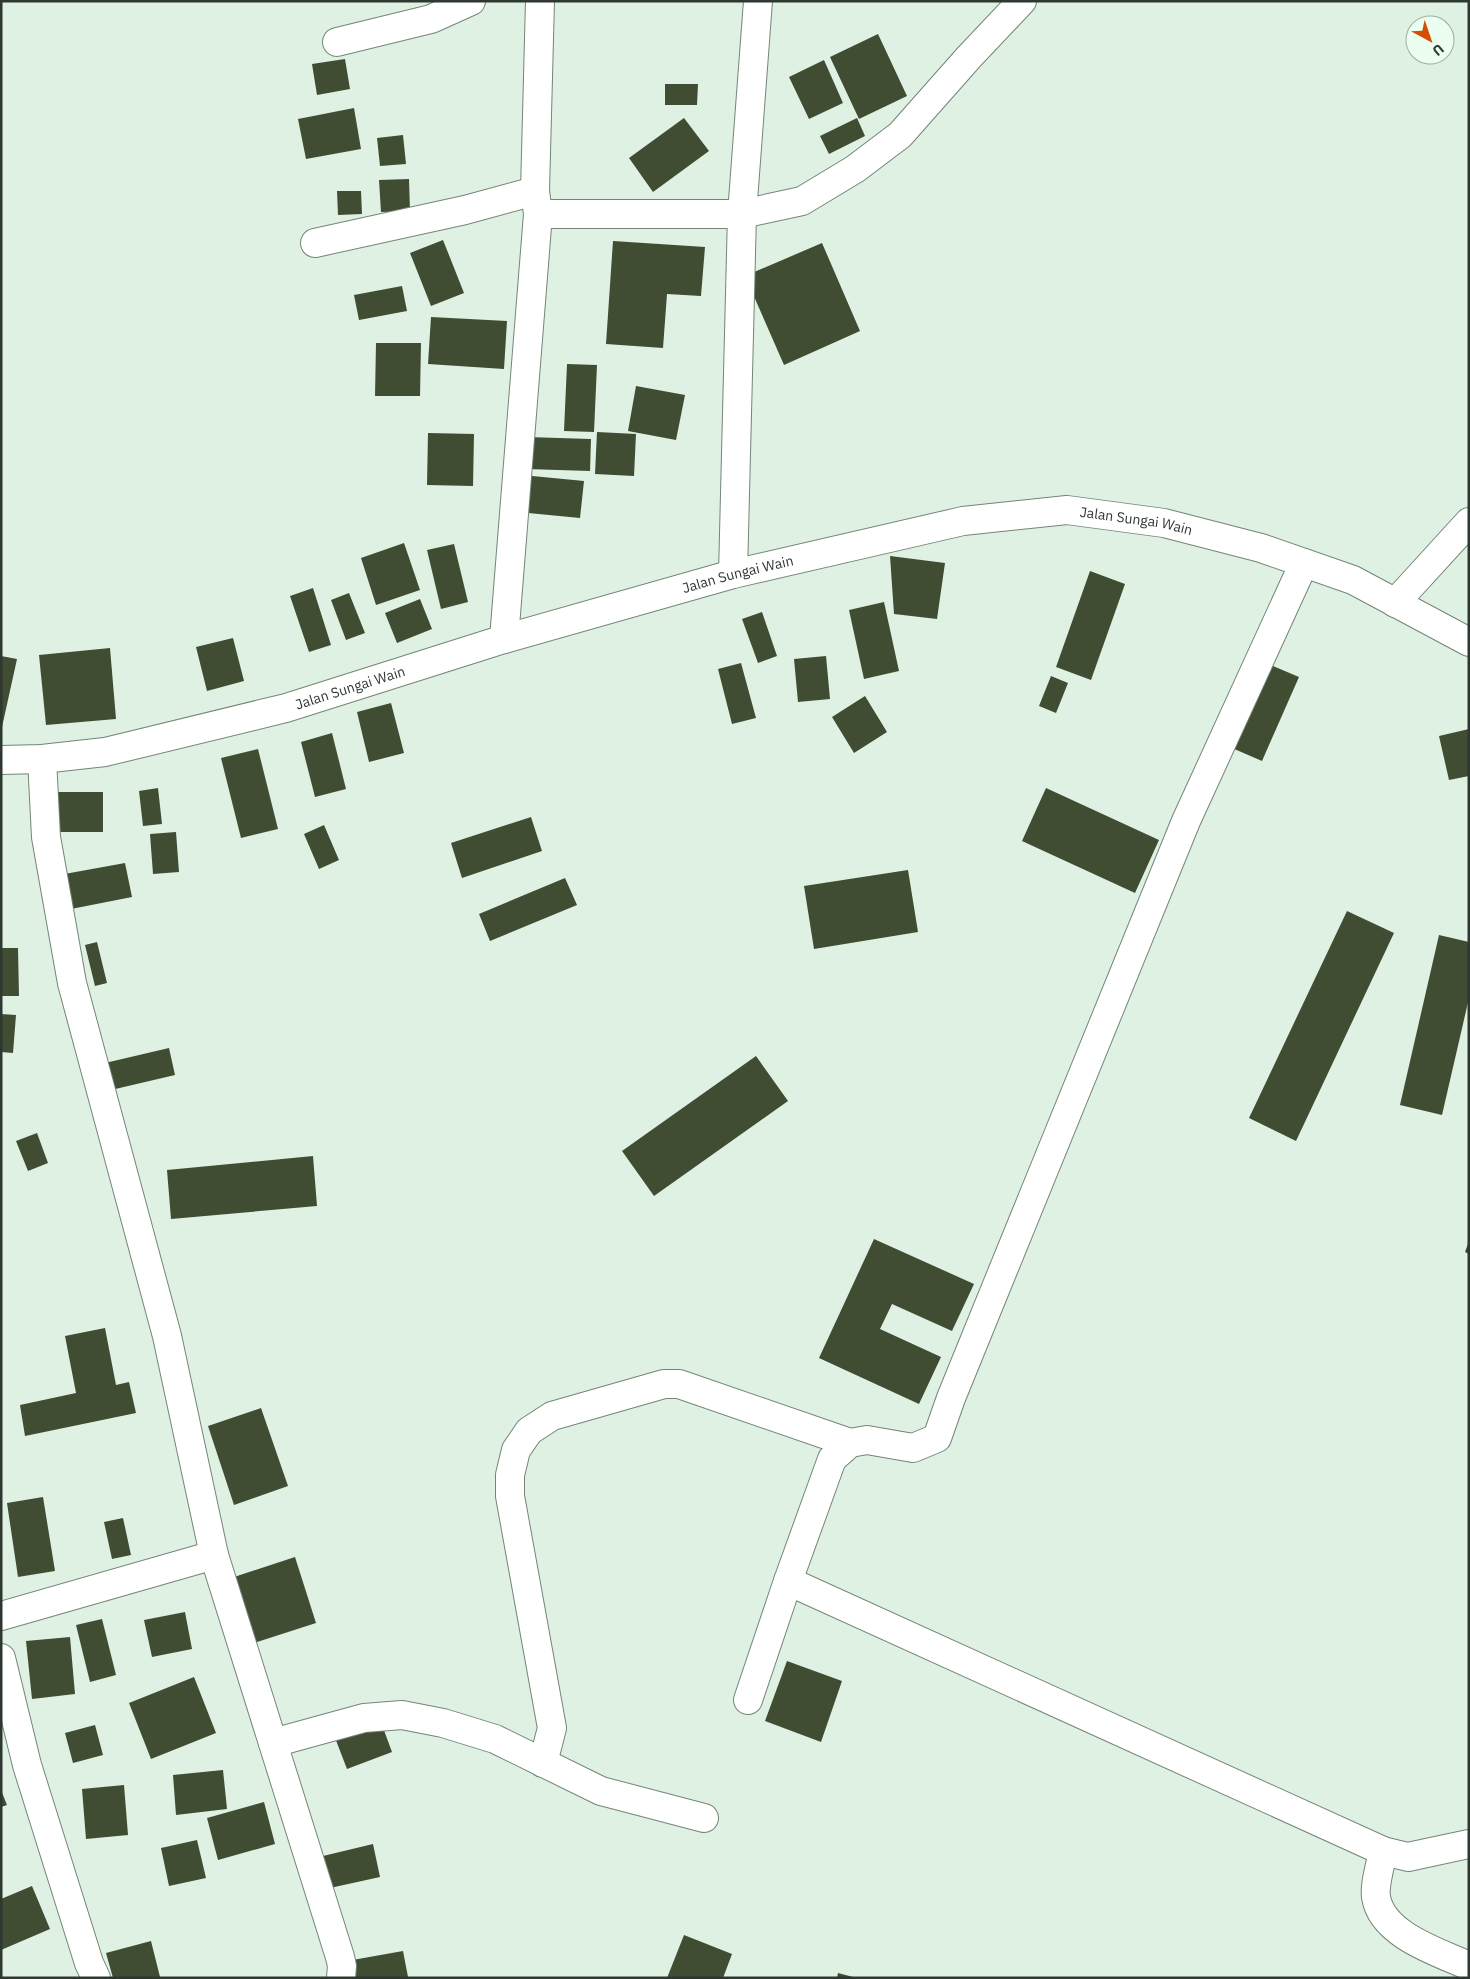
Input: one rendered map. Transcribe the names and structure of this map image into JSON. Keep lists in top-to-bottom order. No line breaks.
{"streets":{"street":["Jalan Sungai Wain"]},"north":"bottom right"}
